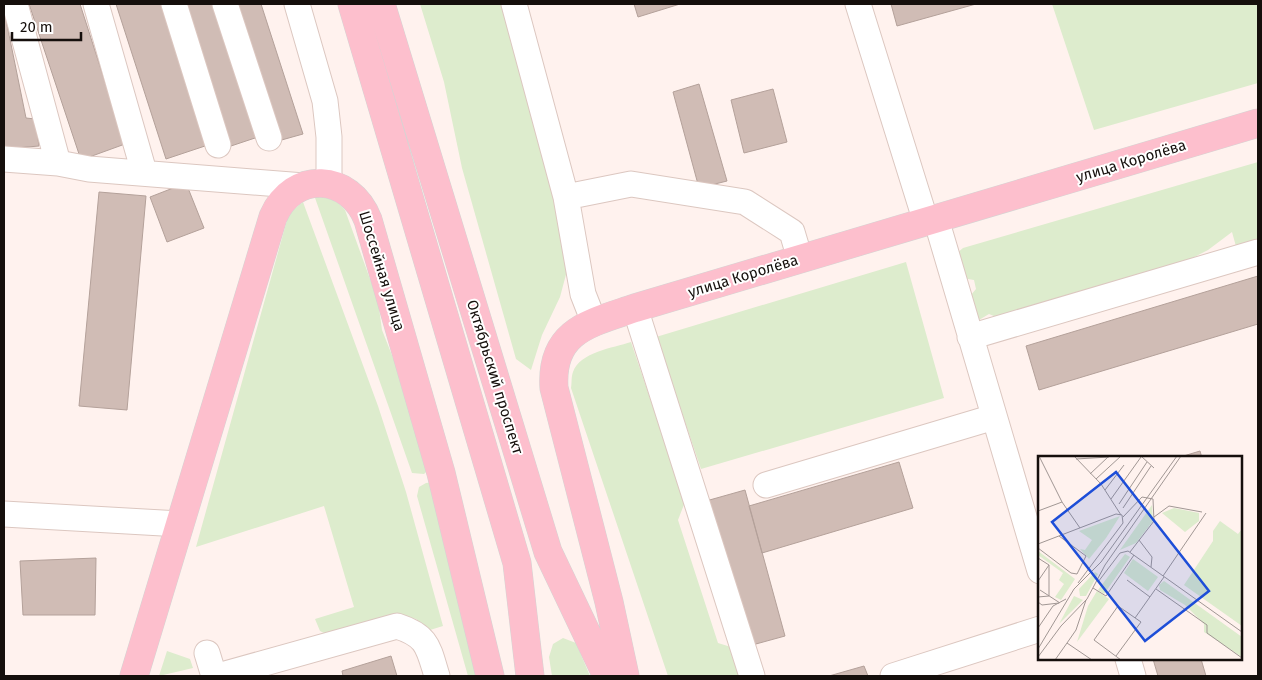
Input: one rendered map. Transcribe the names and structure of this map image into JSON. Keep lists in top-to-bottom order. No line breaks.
{"streets":{"main road":["улица Королёва","Шоссейная улица","Октябрьский проспект"]},"scale_bar":"20 m"}
